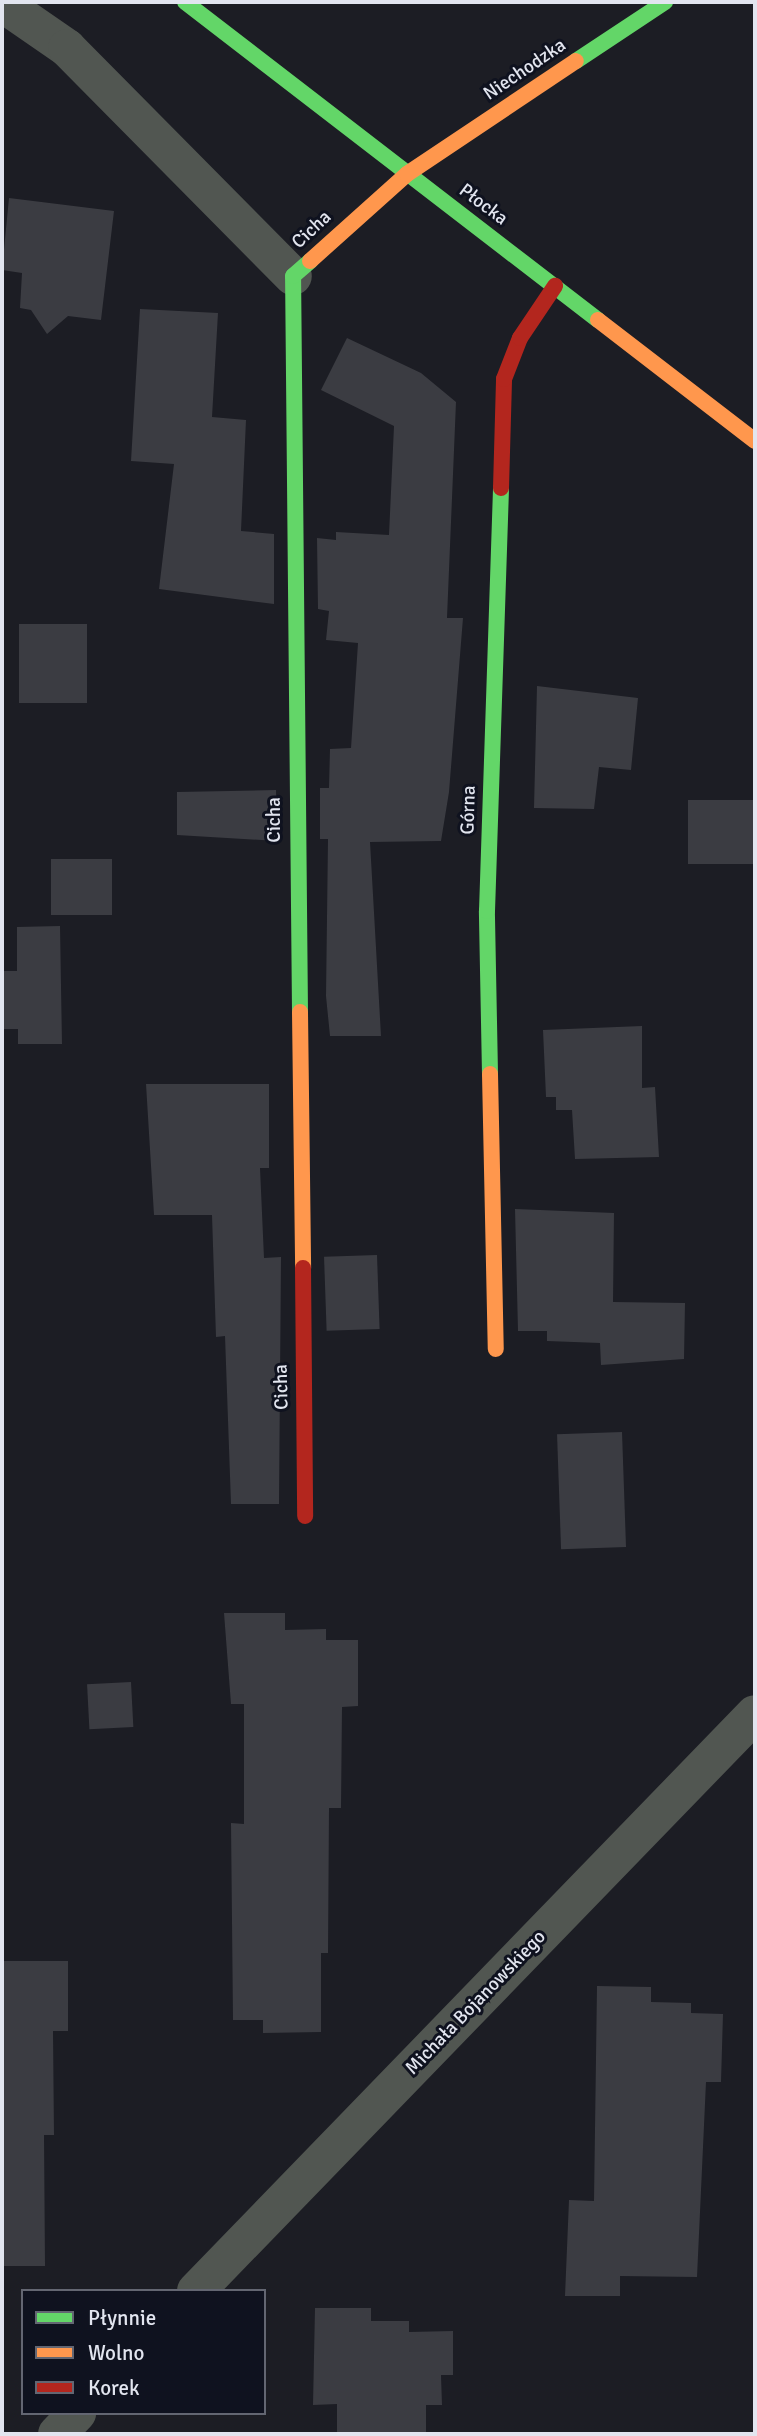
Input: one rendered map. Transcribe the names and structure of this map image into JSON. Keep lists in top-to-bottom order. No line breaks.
{"streets":{"street":["Niechodzka","Płocka","Cicha","Górna","Michała Bojanowskiego"]},"crossings":[["Niechodzka","Płocka"],["Niechodzka","Cicha"],["Płocka","Cicha"],["Płocka","Górna"]],"legend":["Płynnie","Wolno","Korek"]}
